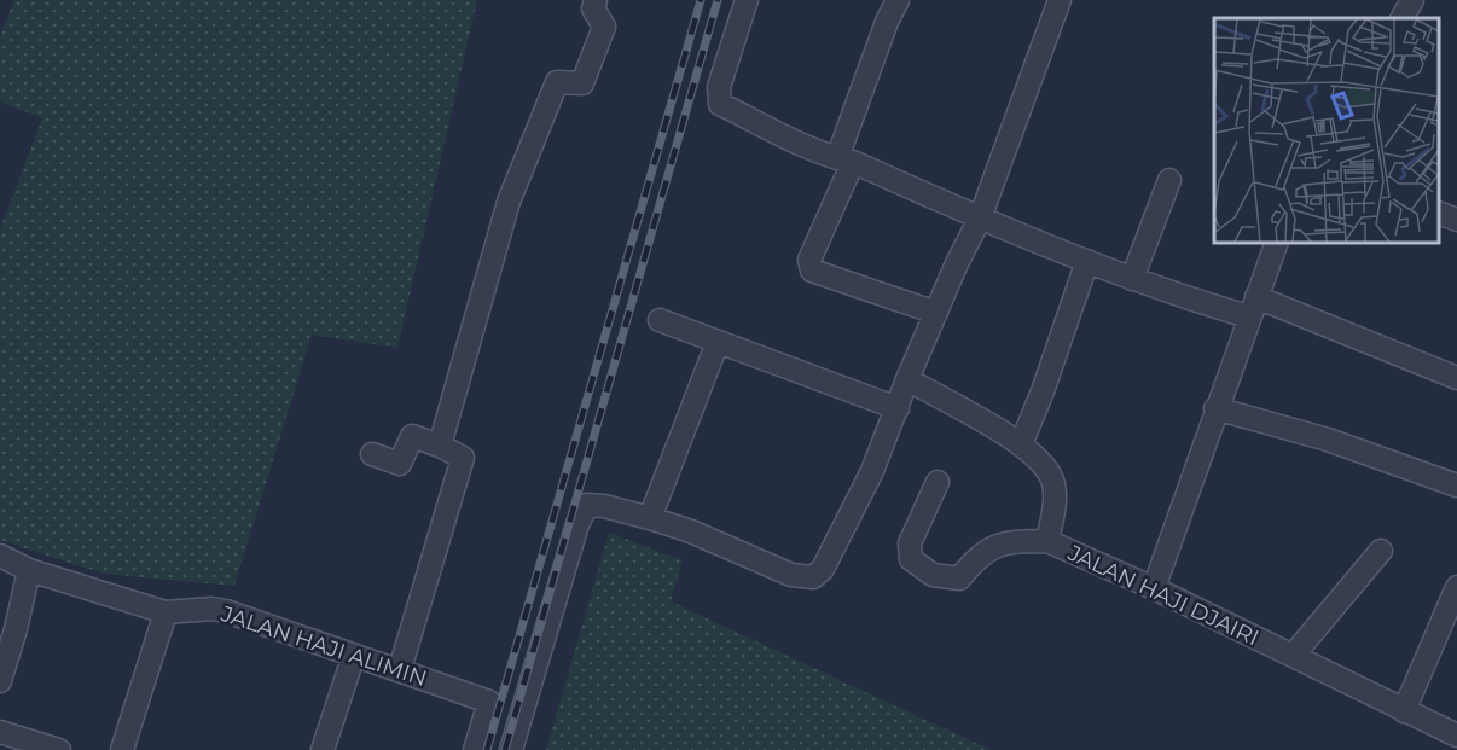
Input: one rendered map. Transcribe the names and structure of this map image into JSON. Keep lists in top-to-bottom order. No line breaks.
{"streets":{"street":["JALAN HAJI DJAIRI","JALAN HAJI ALIMIN"]}}
